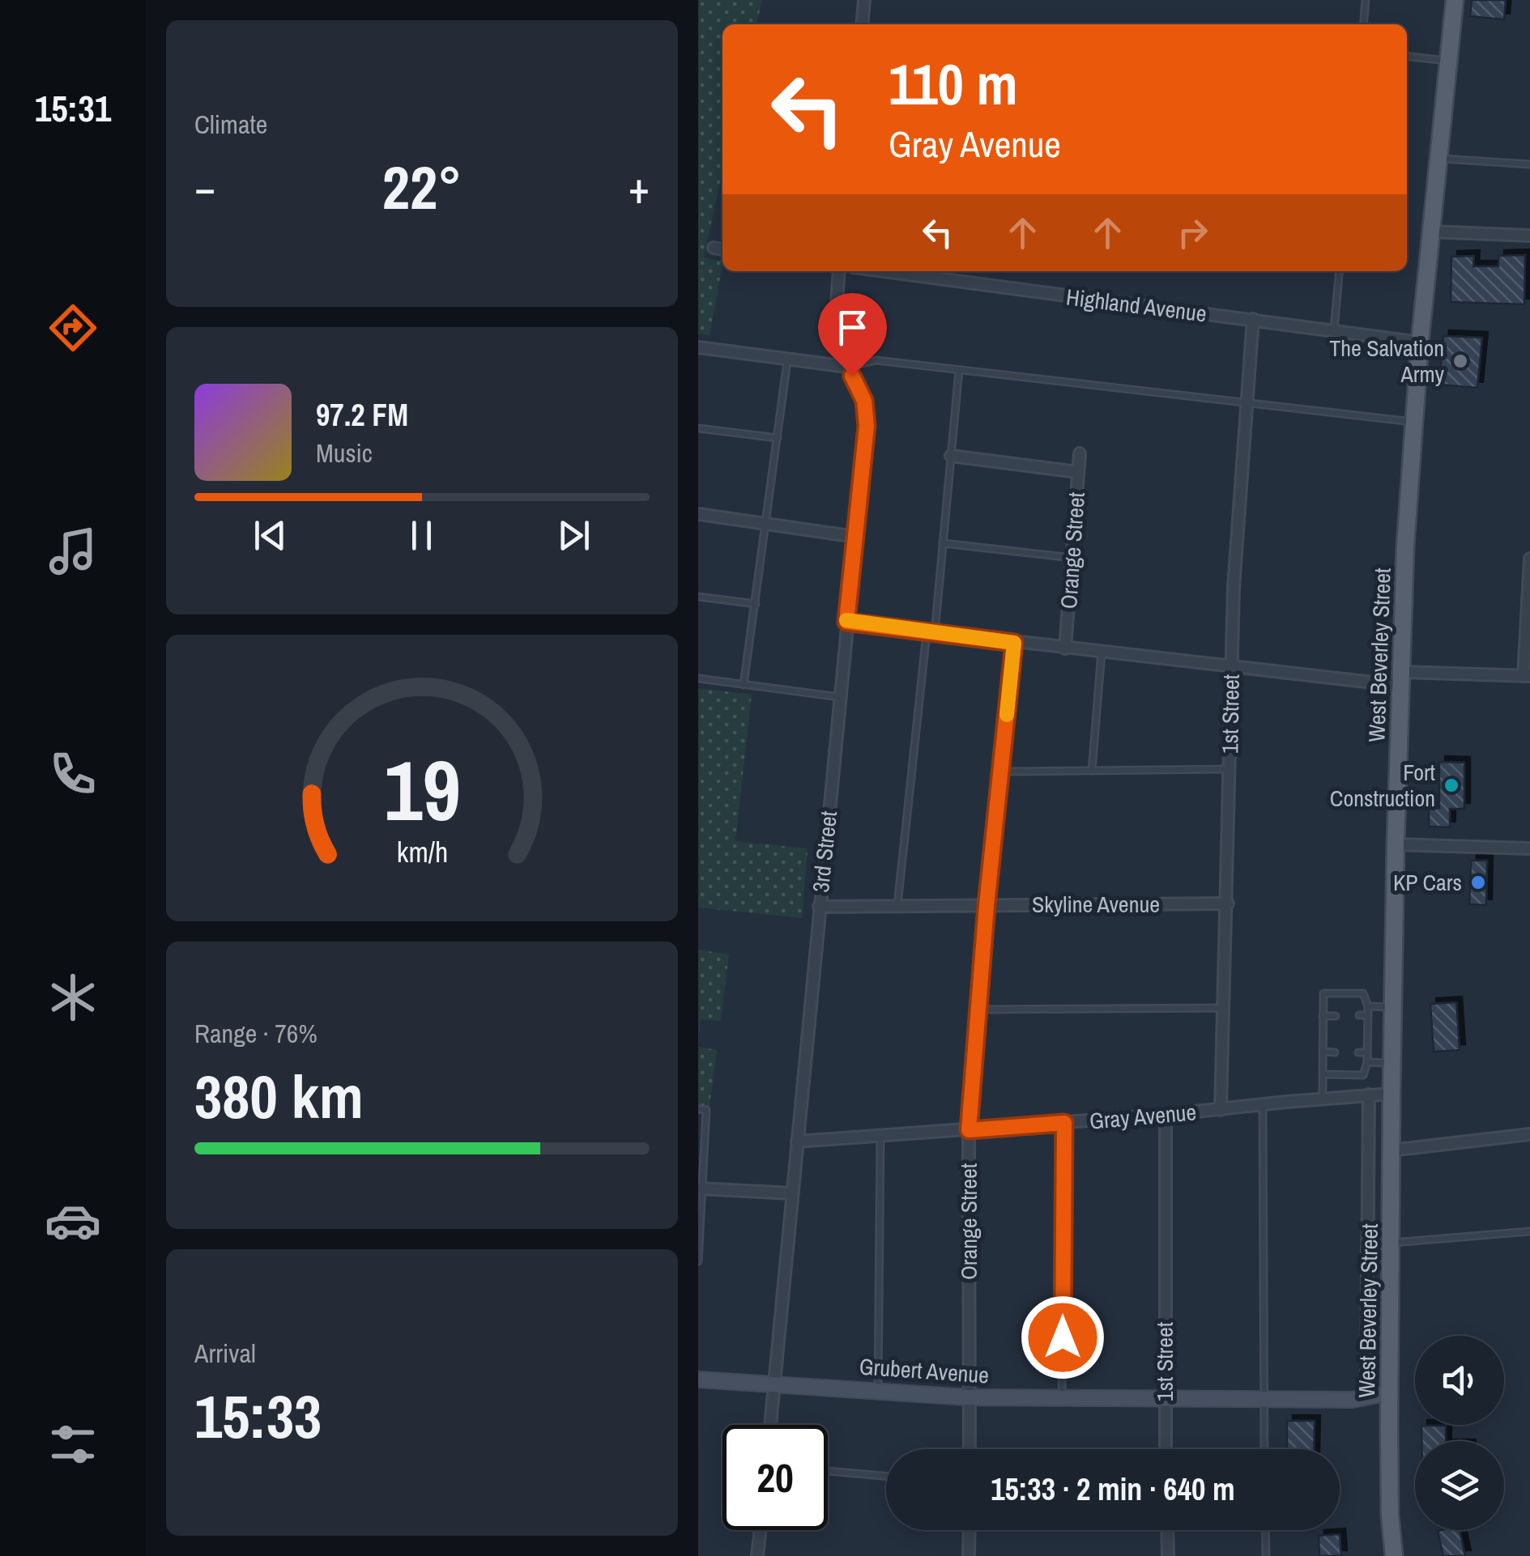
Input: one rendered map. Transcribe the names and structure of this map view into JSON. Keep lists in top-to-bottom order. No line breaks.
{"streets":{"main road":["West Beverley Street"],"street":["Highland Avenue","Orange Street","1st Street","3rd Street","Skyline Avenue","Gray Avenue","Grubert Avenue"]},"crossings":[["Highland Avenue","West Beverley Street"],["Highland Avenue","1st Street"],["Orange Street","Skyline Avenue"],["Orange Street","Gray Avenue"],["Orange Street","Grubert Avenue"],["West Beverley Street","Gray Avenue"],["West Beverley Street","Grubert Avenue"],["1st Street","Skyline Avenue"],["1st Street","Gray Avenue"],["1st Street","Grubert Avenue"],["3rd Street","Skyline Avenue"],["3rd Street","Gray Avenue"],["3rd Street","Grubert Avenue"]],"places":["The Salvation Army","Fort Construction","KP Cars"],"page":{"tabs":"15:31","tile":["Climate",["Range · 76%","380 km"],["Arrival","15:33"]],"turn":["110 m","Gray Avenue"],"heat":["−","22°","+"],"song":["97.2 FM","Music"],"limit":"20","trip":"15:33 · 2 min · 640 m","gauge":["19","km/h"]}}
